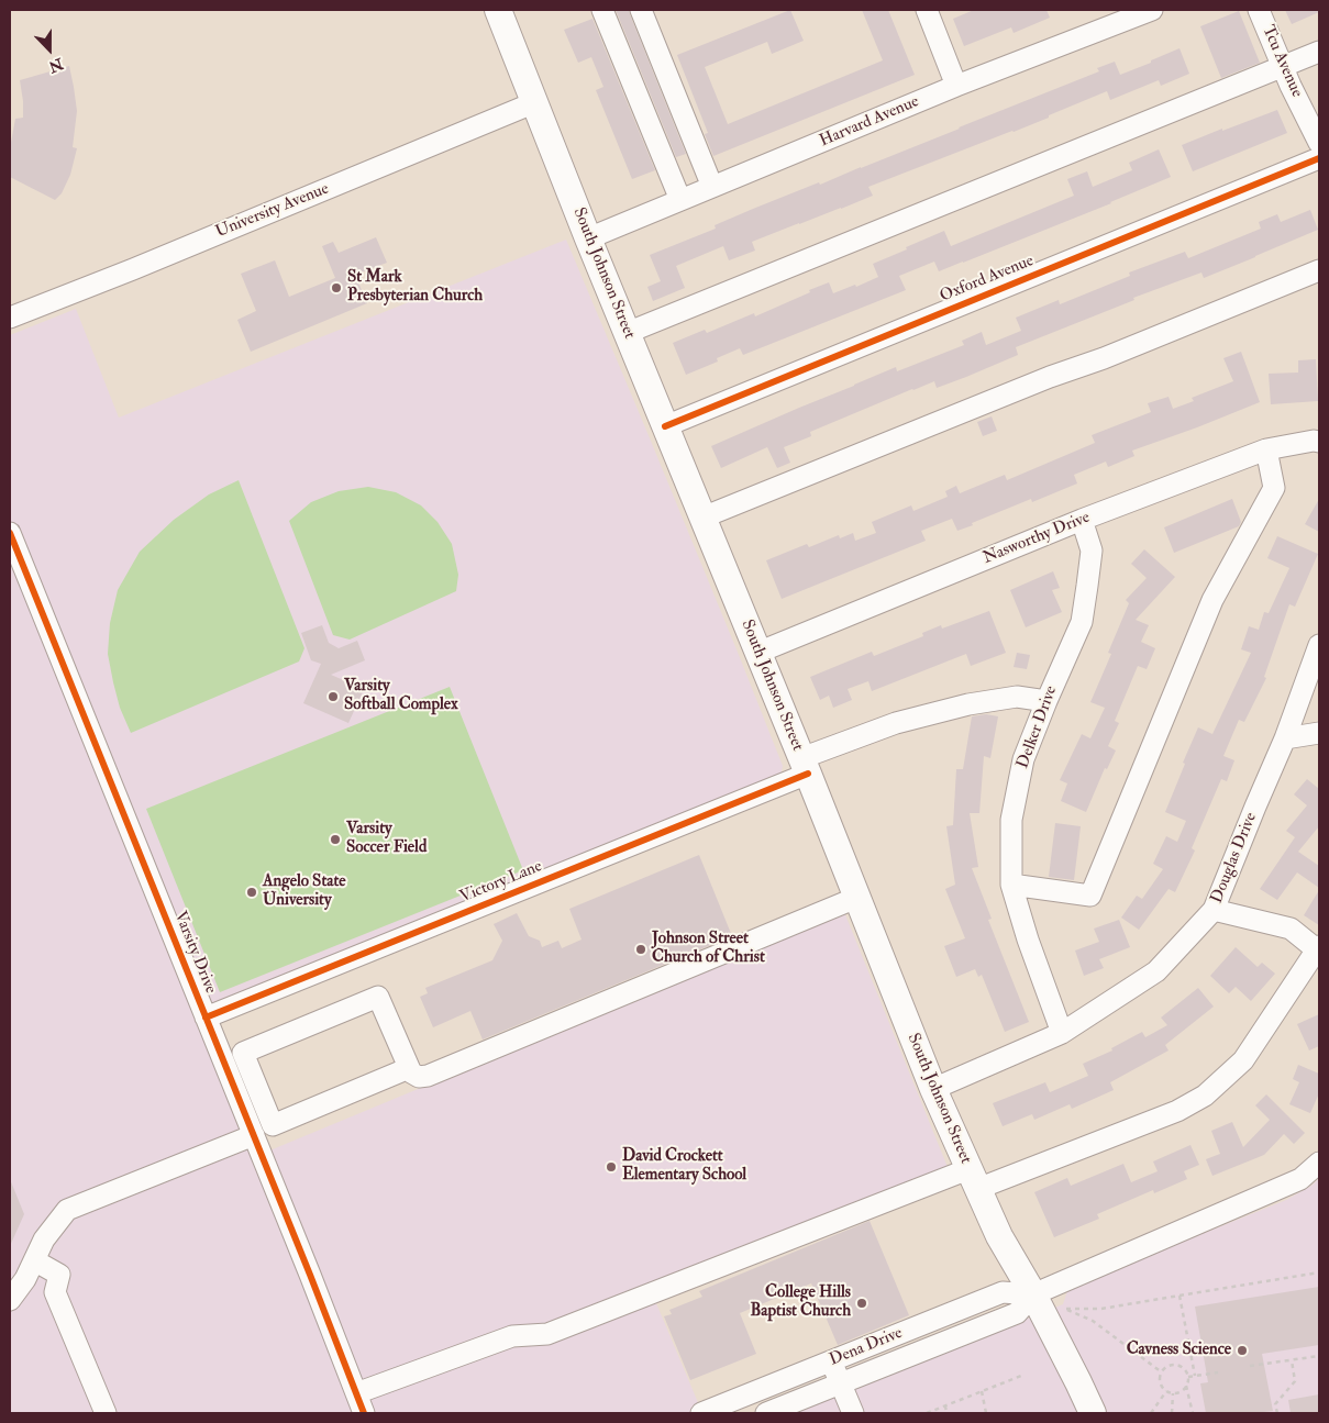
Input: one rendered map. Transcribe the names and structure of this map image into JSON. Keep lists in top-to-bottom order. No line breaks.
{"streets":{"main road":["South Johnson Street"],"street":["Tcu Avenue","Harvard Avenue","University Avenue","Oxford Avenue","Nasworthy Drive","Delker Drive","Douglas Drive","Victory Lane","Varsity Drive","Dena Drive"]},"crossings":[["Harvard Avenue","South Johnson Street"],["University Avenue","South Johnson Street"],["South Johnson Street","Oxford Avenue"],["South Johnson Street","Nasworthy Drive"],["South Johnson Street","Douglas Drive"],["South Johnson Street","Victory Lane"],["South Johnson Street","Dena Drive"],["Nasworthy Drive","Delker Drive"],["Delker Drive","Douglas Drive"],["Delker Drive","Victory Lane"],["Victory Lane","Varsity Drive"]],"places":["St Mark Presbyterian Church","Varsity Softball Complex","Varsity Soccer Field","Angelo State University","Johnson Street Church of Christ","David Crockett Elementary School","College Hills Baptist Church","Cavness Science"],"north":"bottom"}
